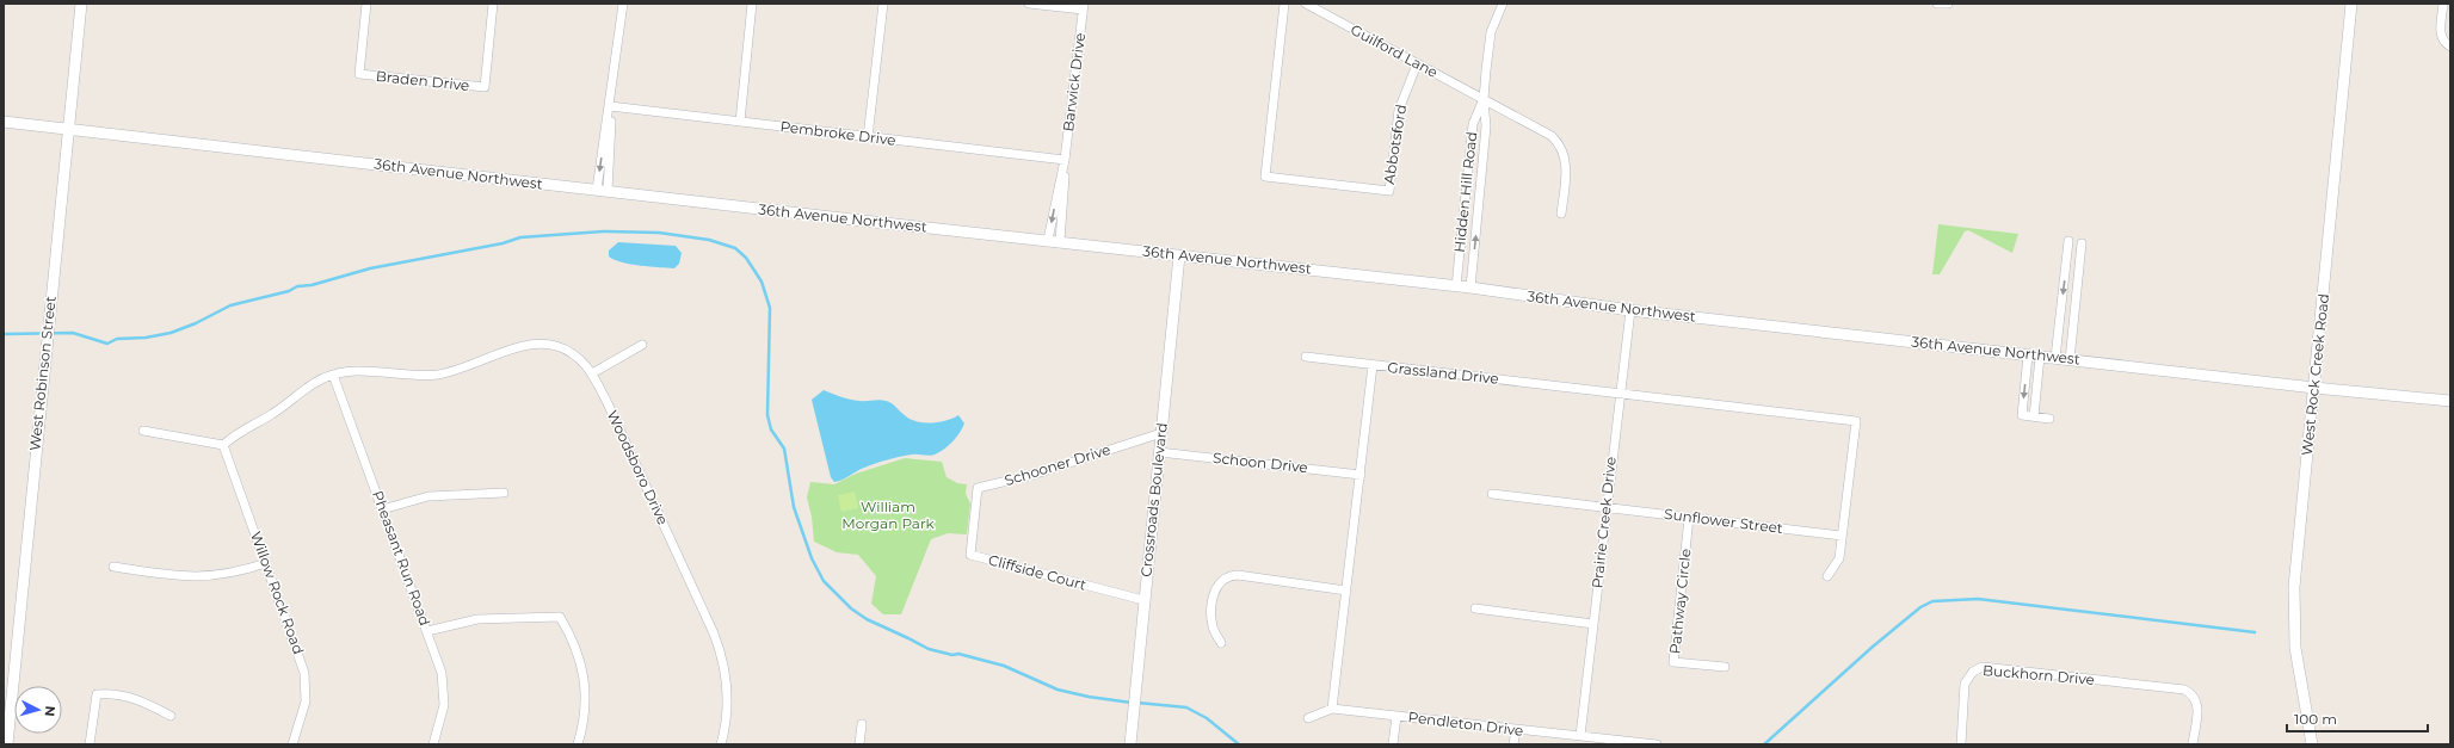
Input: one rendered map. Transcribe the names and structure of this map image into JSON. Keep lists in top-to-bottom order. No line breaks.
{"streets":{"main road":["36th Avenue Northwest","West Robinson Street","West Rock Creek Road","Crossroads Boulevard"],"street":["Guilford Lane","Braden Drive","Barwick Drive","Pembroke Drive","Abbotsford","Hidden Hill Road","Grassland Drive","Schoon Drive","Schooner Drive","Woodsboro Drive","Sunflower Street","Prairie Creek Drive","Pheasant Run Road","Cliffside Court","Willow Rock Road","Pathway Circle","Buckhorn Drive","Pendleton Drive"]},"crossings":[["Guilford Lane","Abbotsford"],["Guilford Lane","Hidden Hill Road"],["Barwick Drive","Pembroke Drive"],["Barwick Drive","36th Avenue Northwest"],["36th Avenue Northwest","Hidden Hill Road"],["36th Avenue Northwest","West Robinson Street"],["36th Avenue Northwest","West Rock Creek Road"],["36th Avenue Northwest","Crossroads Boulevard"],["36th Avenue Northwest","Prairie Creek Drive"],["Grassland Drive","Schoon Drive"],["Grassland Drive","Sunflower Street"],["Grassland Drive","Prairie Creek Drive"],["Grassland Drive","Pendleton Drive"],["Schoon Drive","Crossroads Boulevard"],["Schooner Drive","Crossroads Boulevard"],["Schooner Drive","Cliffside Court"],["Woodsboro Drive","Pheasant Run Road"],["Woodsboro Drive","Willow Rock Road"],["Crossroads Boulevard","Cliffside Court"],["Sunflower Street","Prairie Creek Drive"],["Sunflower Street","Pathway Circle"],["Prairie Creek Drive","Pendleton Drive"]],"parks":["William Morgan Park"],"scale_bar":"100 m","north":"right"}
